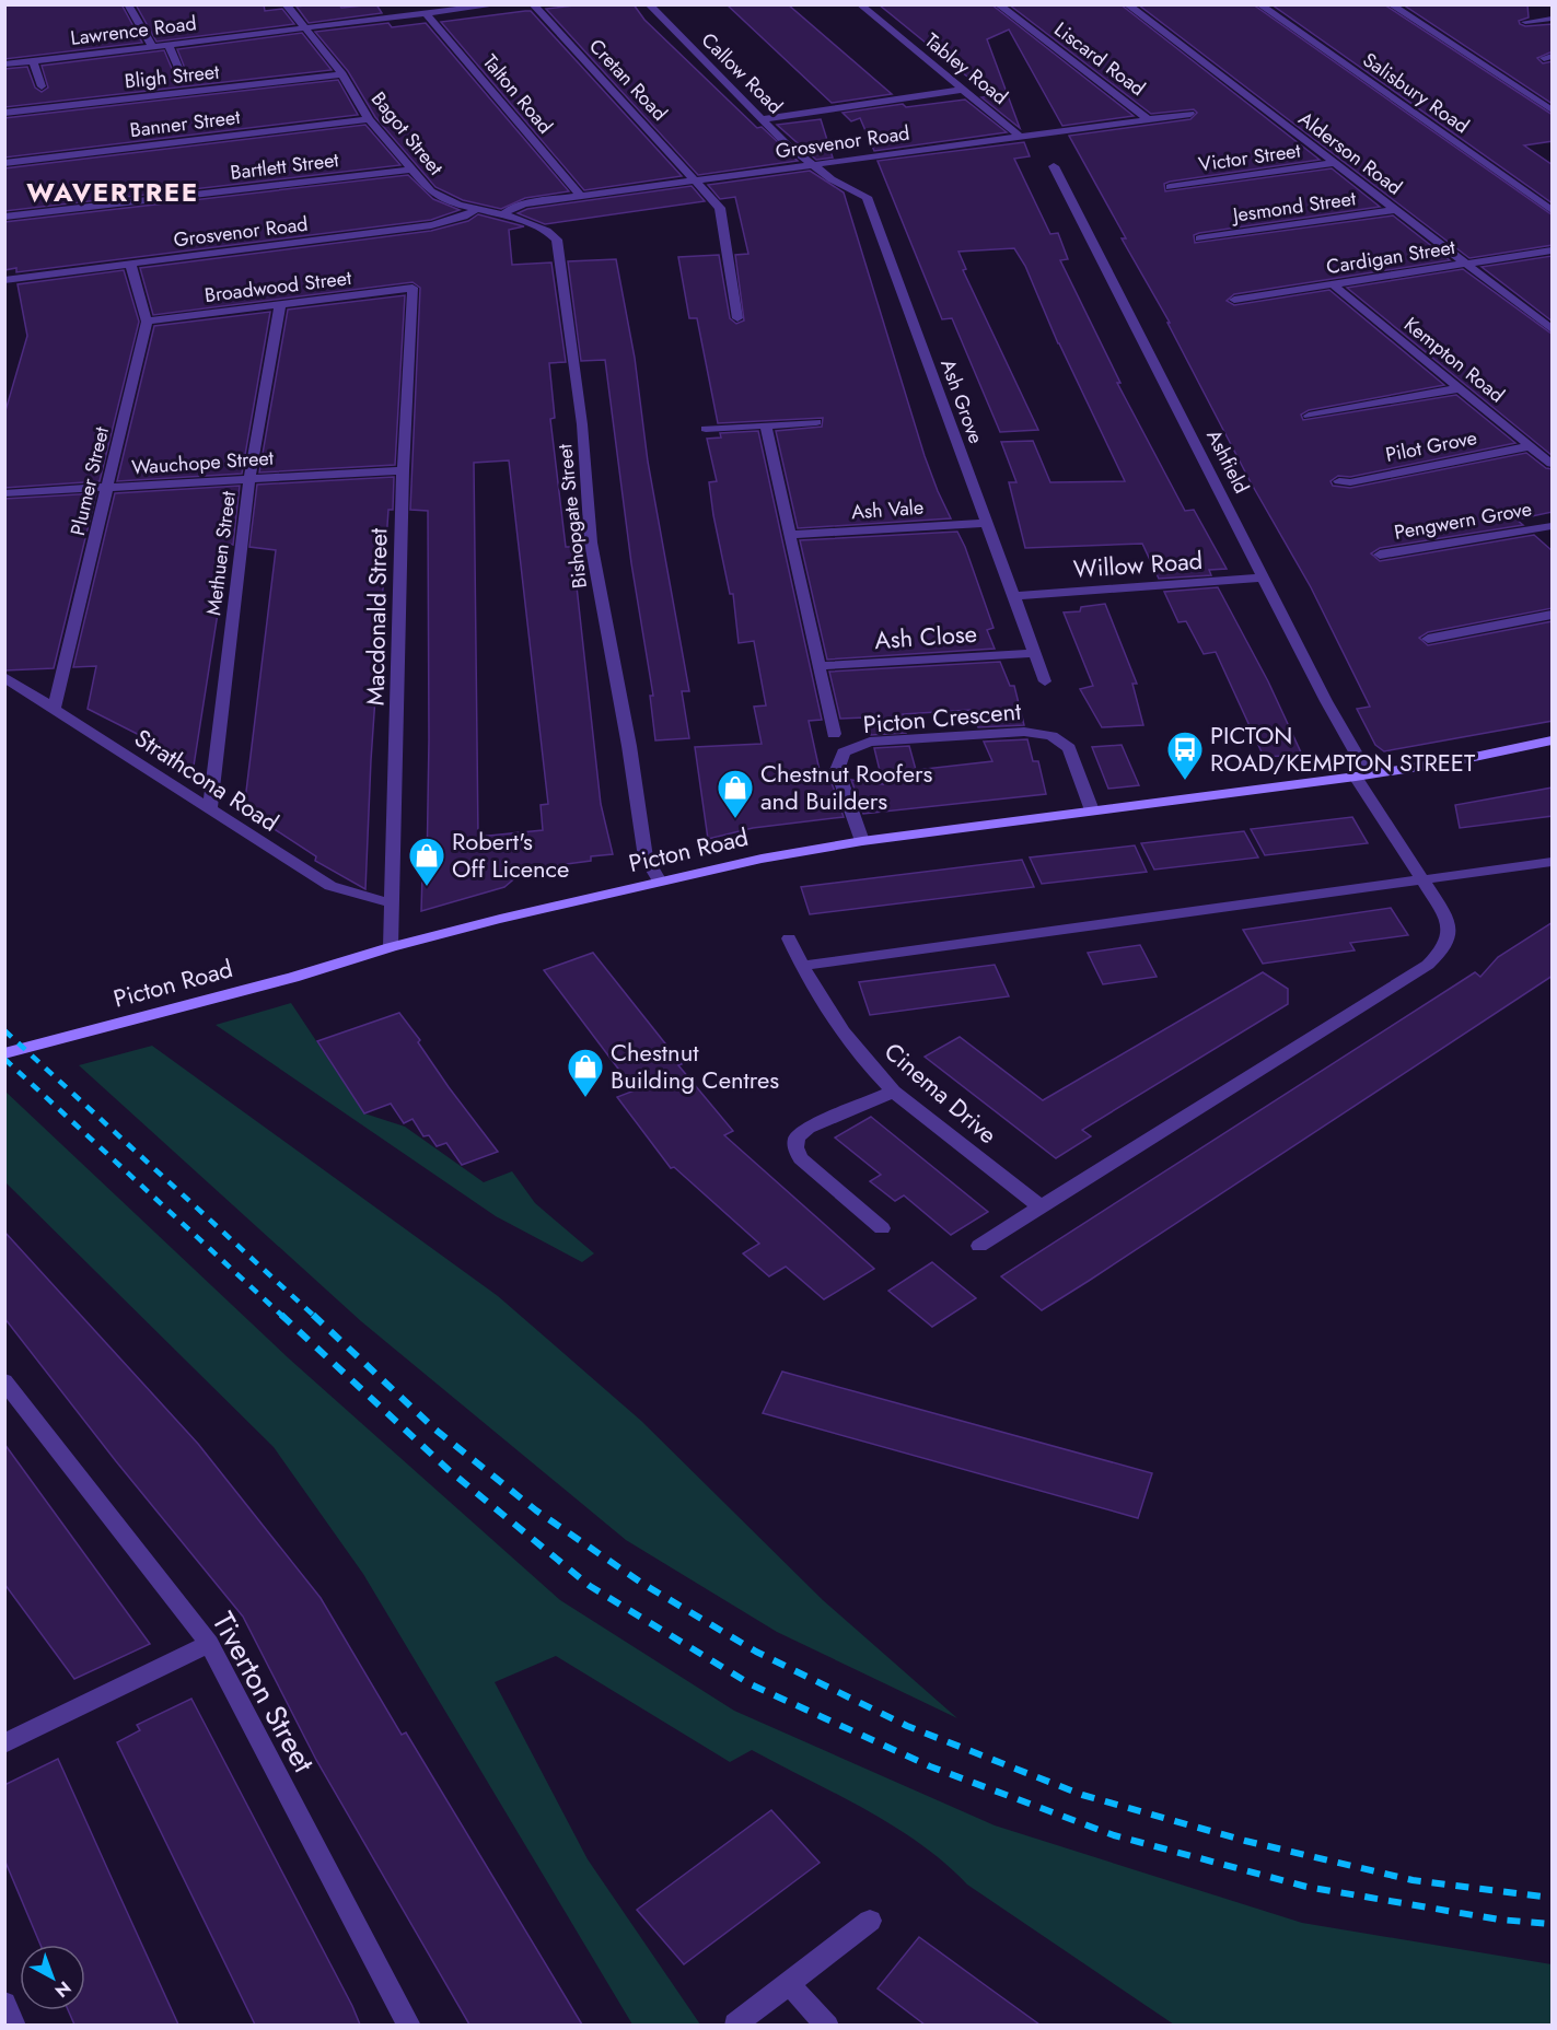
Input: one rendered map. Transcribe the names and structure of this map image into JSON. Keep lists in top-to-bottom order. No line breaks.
{"streets":{"main road":["Picton Road"],"street":["Lawrence Road","Liscard Road","Tabley Road","Callow Road","Bligh Street","Cretan Road","Salisbury Road","Talton Road","Banner Street","Bagot Street","Grosvenor Road","Alderson Road","Victor Street","Bartlett Street","Jesmond Street","Cardigan Street","Broadwood Street","Kempton Road","Ash Grove","Pilot Grove","Ashfield","Wauchope Street","Plumer Street","Ash Vale","Bishopgate Street","Pengwern Grove","Methuen Street","Willow Road","Macdonald Street","Ash Close","Picton Crescent","Strathcona Road","Cinema Drive","Tiverton Street"]},"crossings":[["Lawrence Road","Talton Road"],["Lawrence Road","Bagot Street"],["Liscard Road","Grosvenor Road"],["Tabley Road","Grosvenor Road"],["Callow Road","Grosvenor Road"],["Callow Road","Ash Grove"],["Bligh Street","Bagot Street"],["Cretan Road","Grosvenor Road"],["Talton Road","Grosvenor Road"],["Banner Street","Bagot Street"],["Bagot Street","Grosvenor Road"],["Bagot Street","Bartlett Street"],["Bagot Street","Bishopgate Street"],["Grosvenor Road","Ash Grove"],["Grosvenor Road","Plumer Street"],["Grosvenor Road","Bishopgate Street"],["Alderson Road","Victor Street"],["Alderson Road","Jesmond Street"],["Alderson Road","Cardigan Street"],["Cardigan Street","Kempton Road"],["Broadwood Street","Plumer Street"],["Broadwood Street","Methuen Street"],["Broadwood Street","Macdonald Street"],["Kempton Road","Pilot Grove"],["Ash Grove","Ash Vale"],["Ash Grove","Willow Road"],["Ash Grove","Ash Close"],["Ashfield","Willow Road"],["Ashfield","Picton Road"],["Wauchope Street","Plumer Street"],["Wauchope Street","Methuen Street"],["Wauchope Street","Macdonald Street"],["Plumer Street","Strathcona Road"],["Bishopgate Street","Picton Road"],["Methuen Street","Strathcona Road"],["Macdonald Street","Strathcona Road"],["Macdonald Street","Picton Road"],["Picton Crescent","Picton Road"]],"districts":["WAVERTREE"],"places":{"bus stop":["PICTON ROAD/KEMPTON STREET"],"shop":["Chestnut Roofers and Builders","Robert's Off Licence","Chestnut Building Centres"]},"north":"bottom right"}
